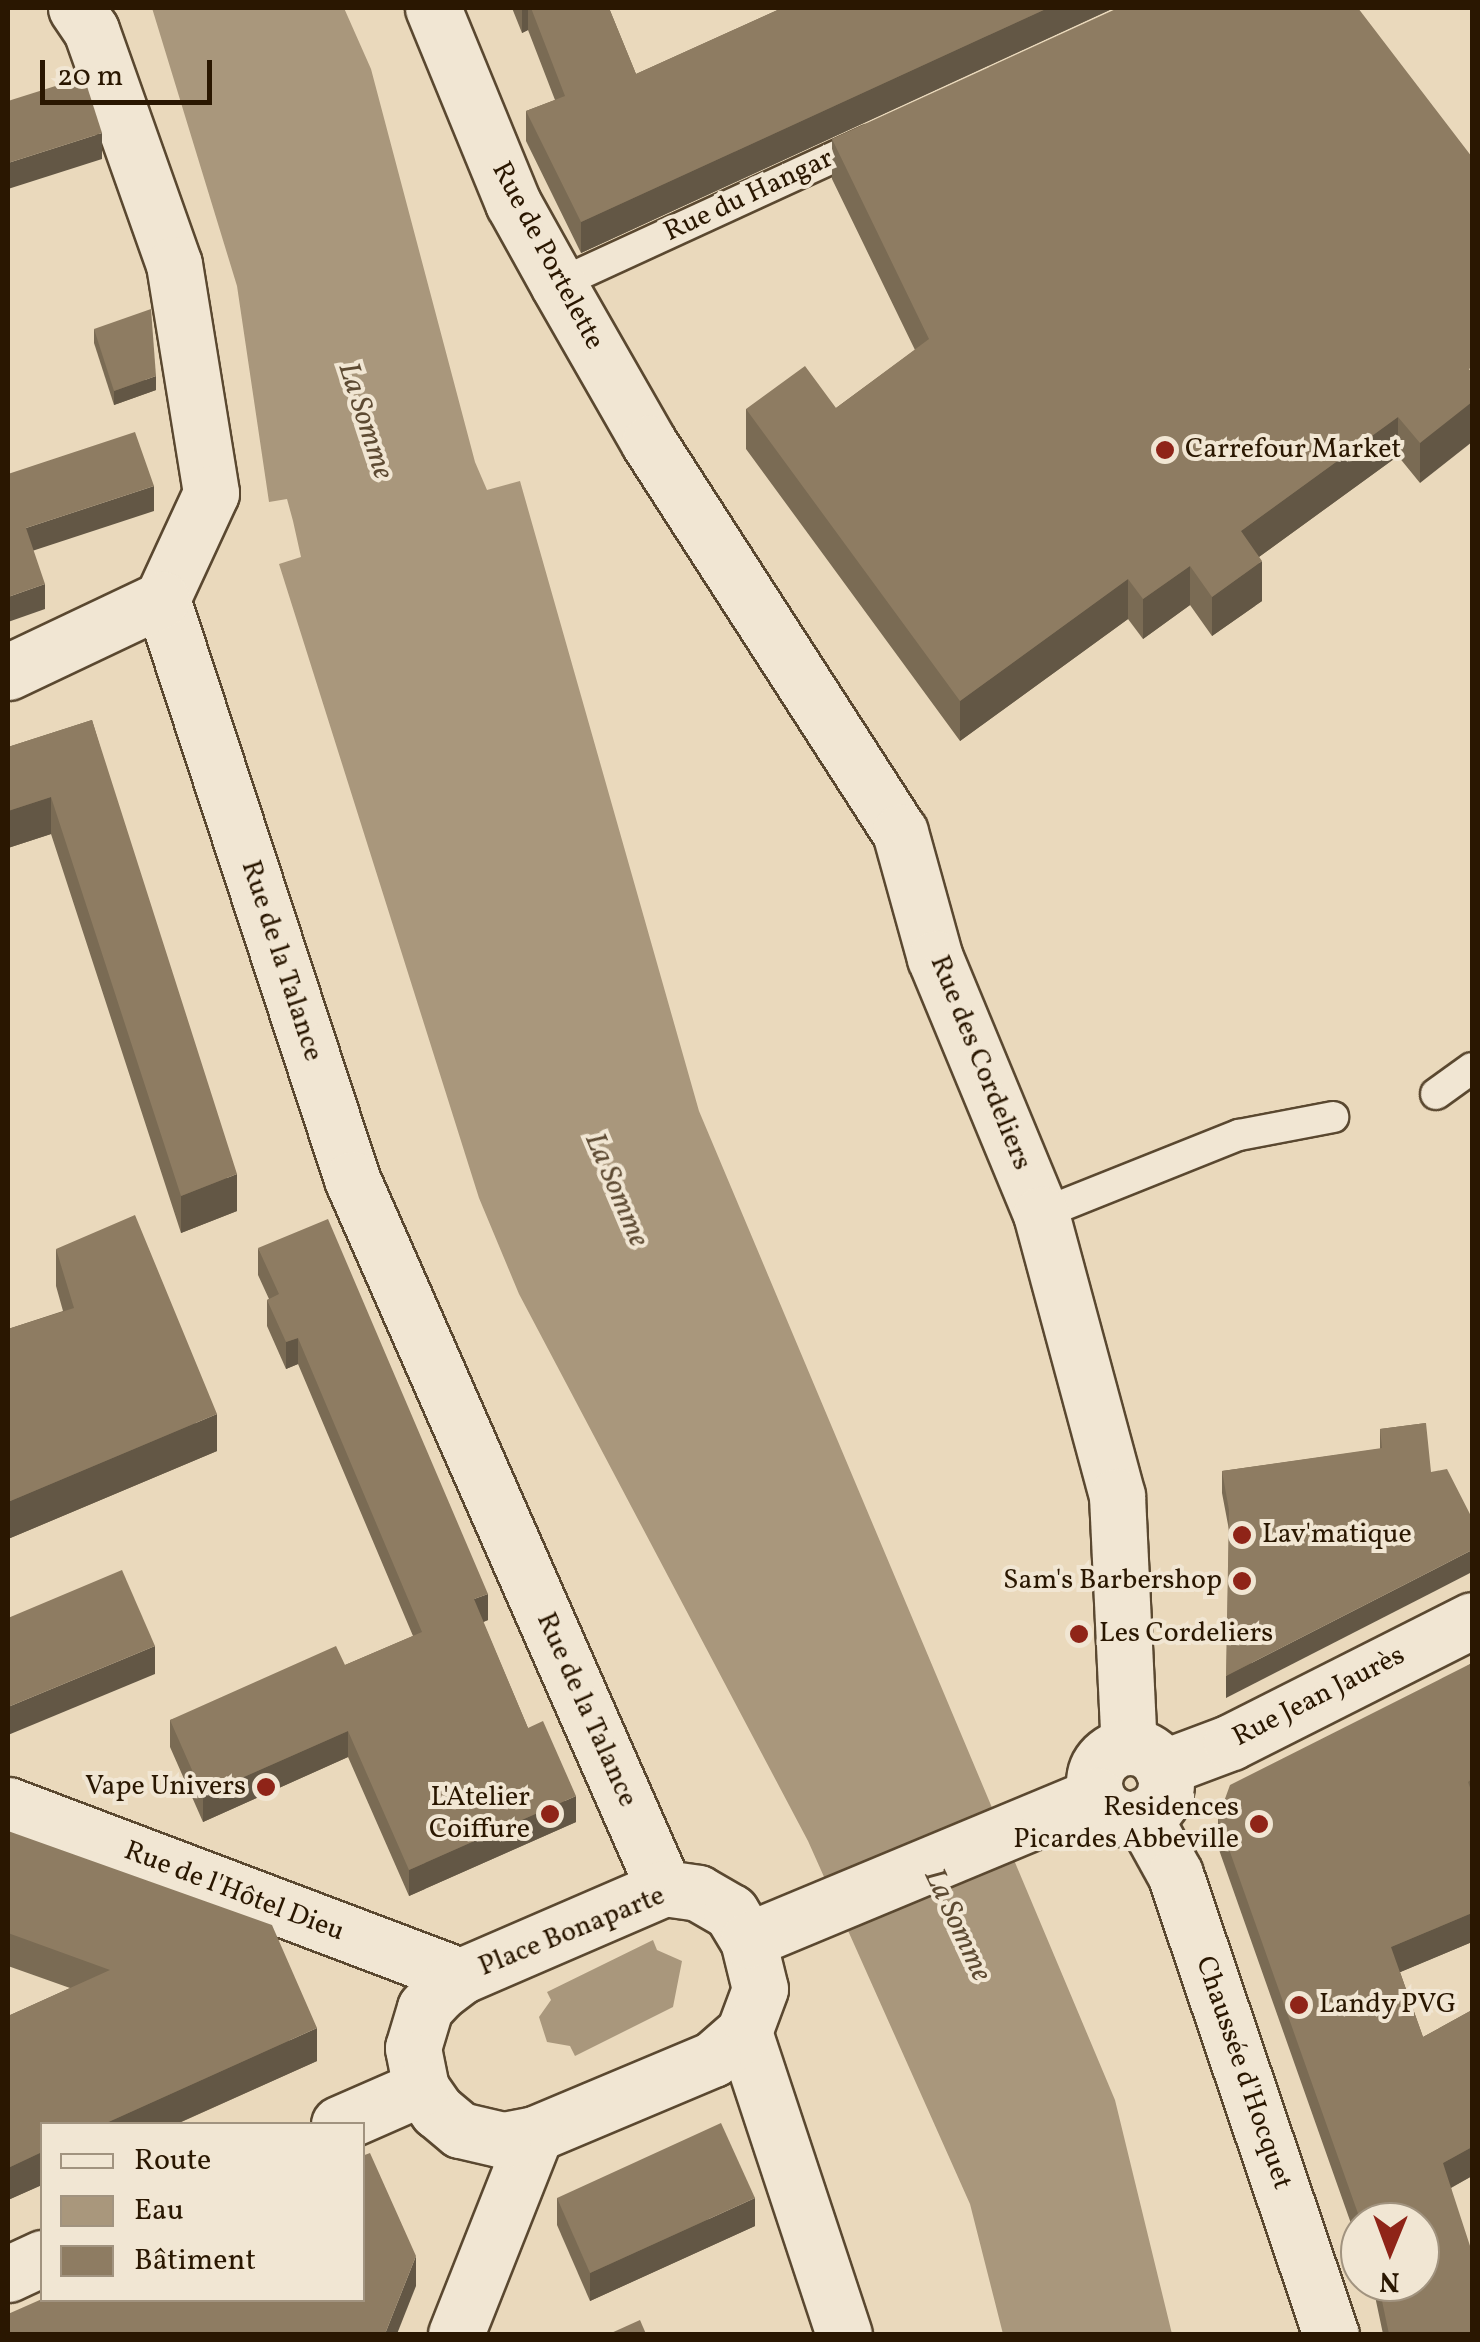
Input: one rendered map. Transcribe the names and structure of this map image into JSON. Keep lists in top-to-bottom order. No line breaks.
{"streets":{"street":["Rue de Portelette","Rue de la Talance","Rue des Cordeliers","Rue Jean Jaurès","Rue de l'Hôtel Dieu","Place Bonaparte","Chaussée d'Hocquet"],"lane":["Rue du Hangar"]},"crossings":[["Rue du Hangar","Rue de Portelette"],["Rue de Portelette","Rue des Cordeliers"],["Rue de la Talance","Place Bonaparte"],["Rue des Cordeliers","Rue Jean Jaurès"],["Rue des Cordeliers","Chaussée d'Hocquet"],["Rue Jean Jaurès","Place Bonaparte"],["Rue Jean Jaurès","Chaussée d'Hocquet"],["Rue de l'Hôtel Dieu","Place Bonaparte"]],"water":["La Somme"],"places":["Carrefour Market","Lav'matique","Sam's Barbershop","Les Cordeliers","Vape Univers","L'Atelier Coiffure","Residences Picardes Abbeville","Landy PVG"],"legend":["Route","Eau","Bâtiment"],"scale_bar":"20 m","north":"bottom"}
